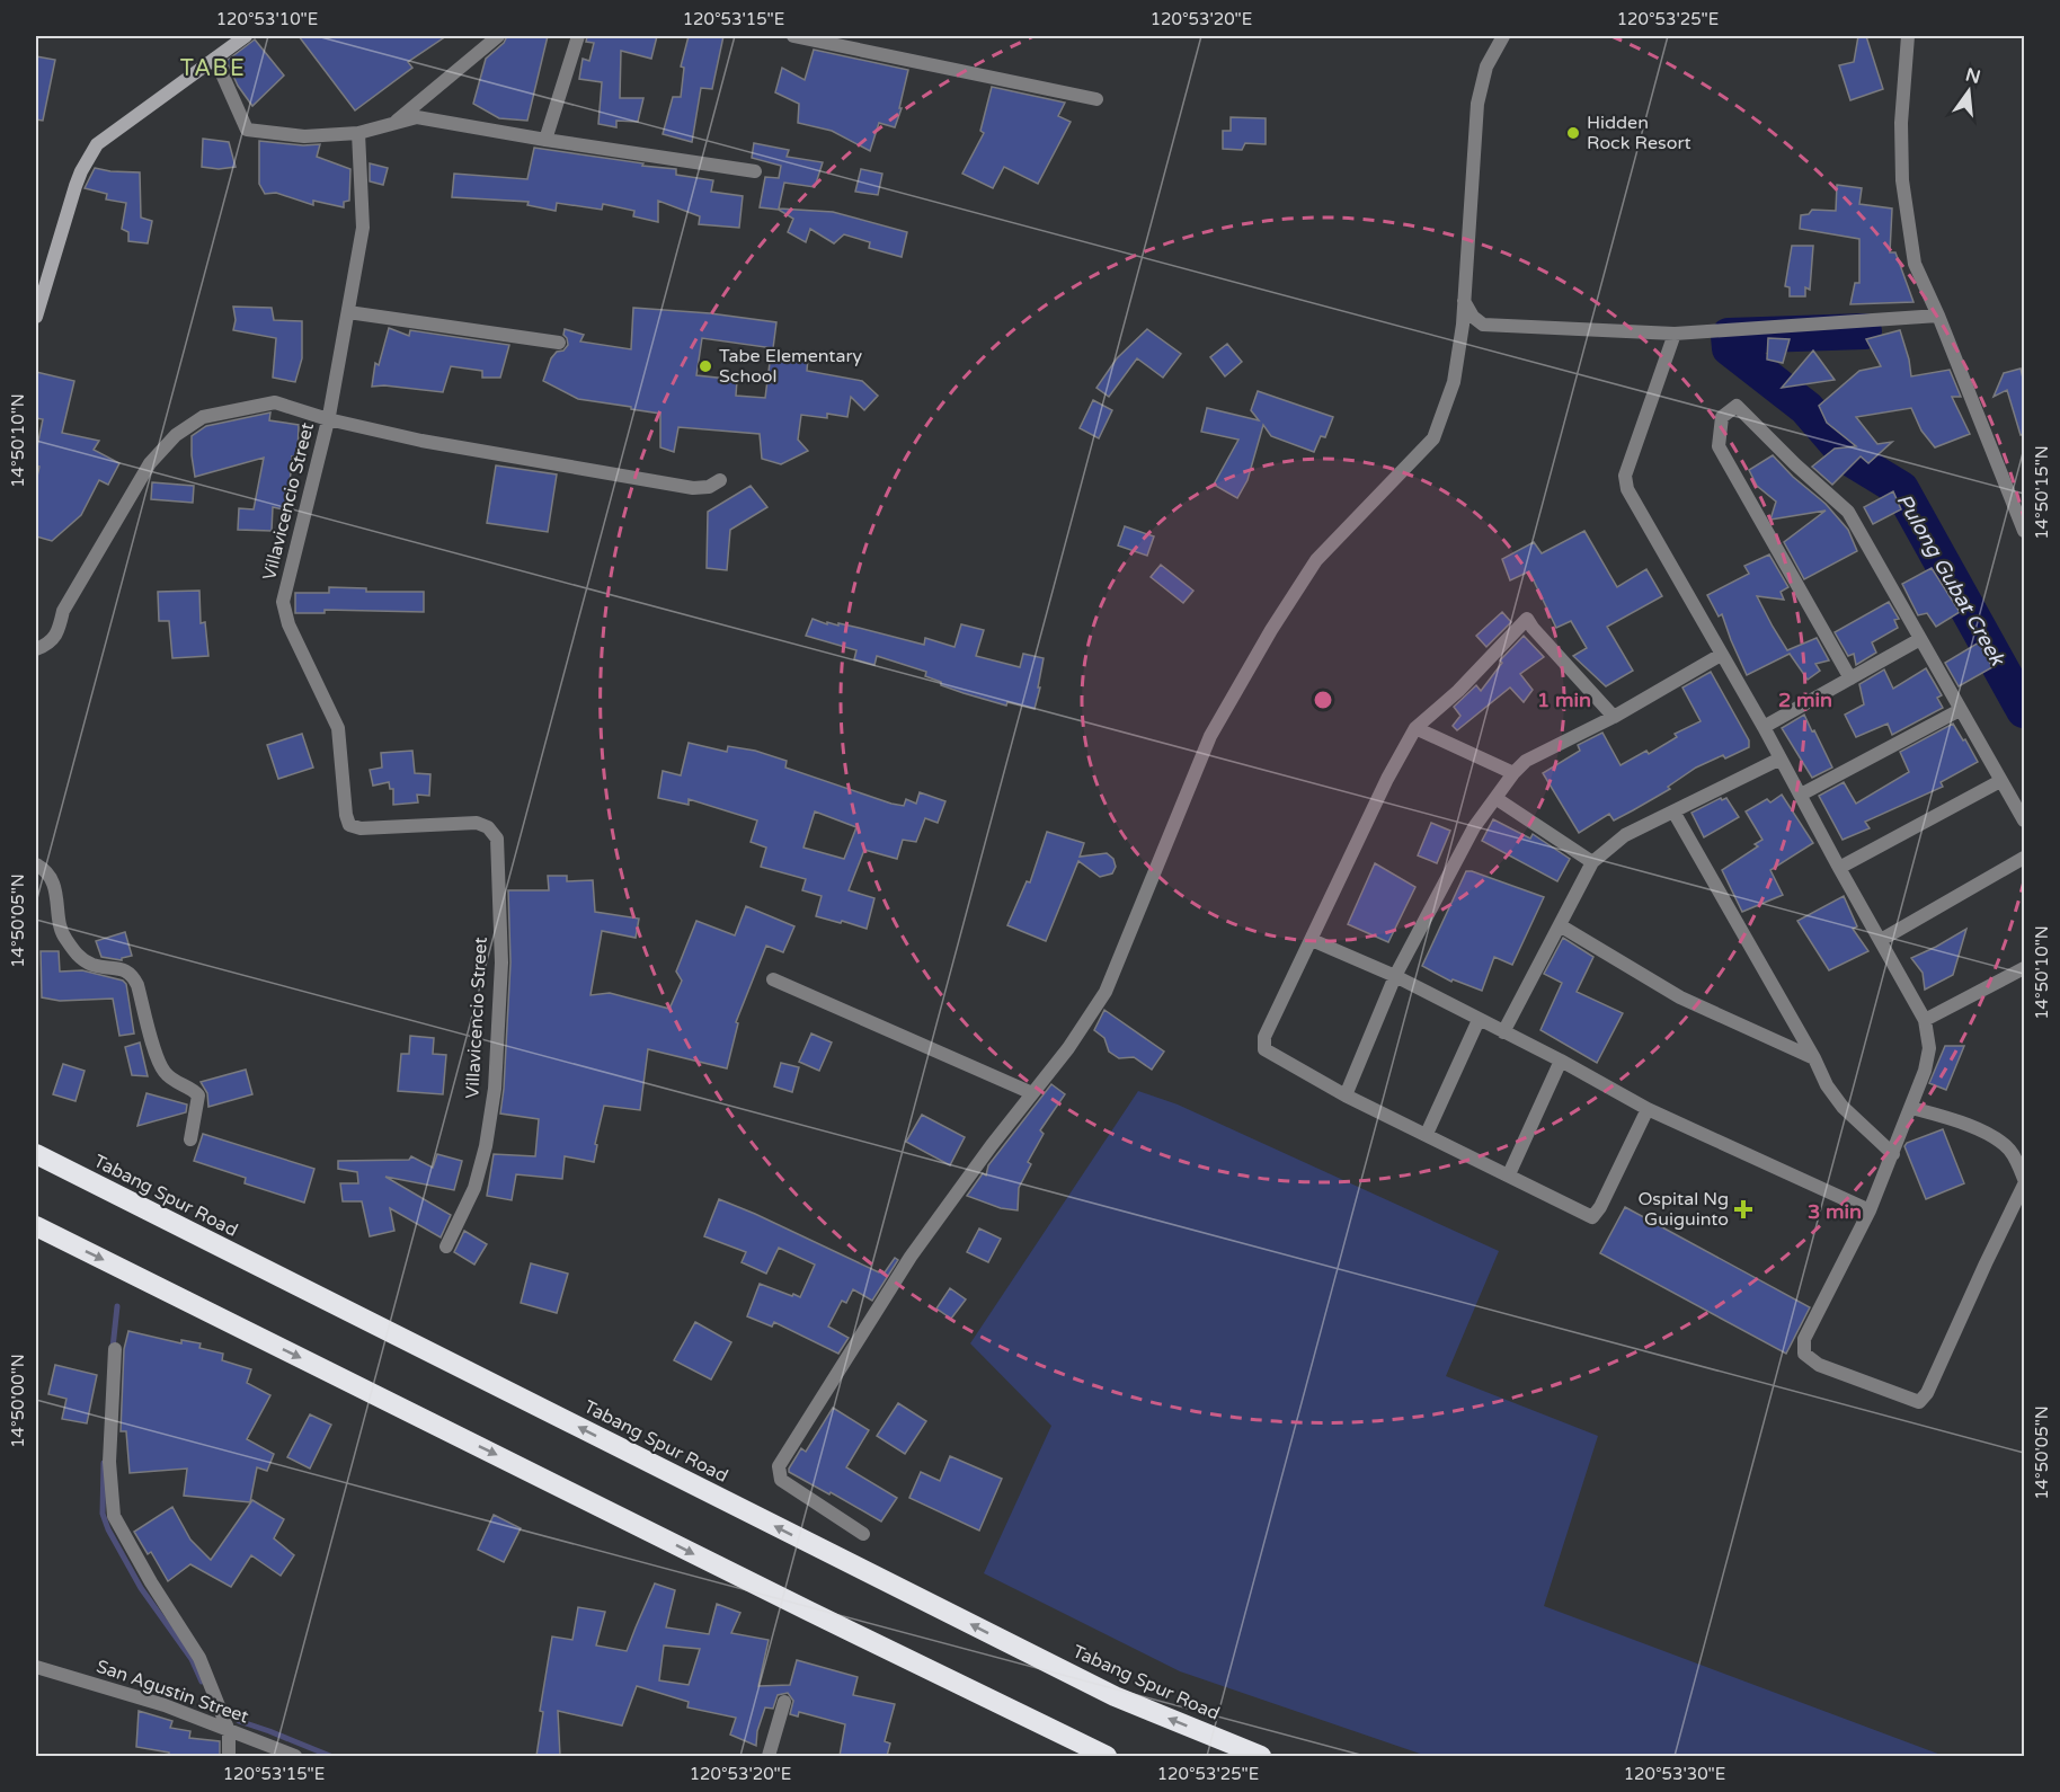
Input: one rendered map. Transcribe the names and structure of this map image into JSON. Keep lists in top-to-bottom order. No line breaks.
{"streets":{"highway":["Tabang Spur Road"],"street":["Villavicencio Street","San Agustin Street"]},"districts":["TABE"],"water":["Pulong Gubat Creek"],"places":{"other":["Hidden Rock Resort","Tabe Elementary School"],"health":["Ospital Ng Guiguinto"]},"north":"top","coordinates":["120°53'10\"E","120°53'15\"E","120°53'20\"E","120°53'25\"E","14°50'10\"N","14°50'15\"N","14°50'05\"N","14°50'00\"N","120°53'30\"E"],"rings":["1 min","2 min","3 min"]}
